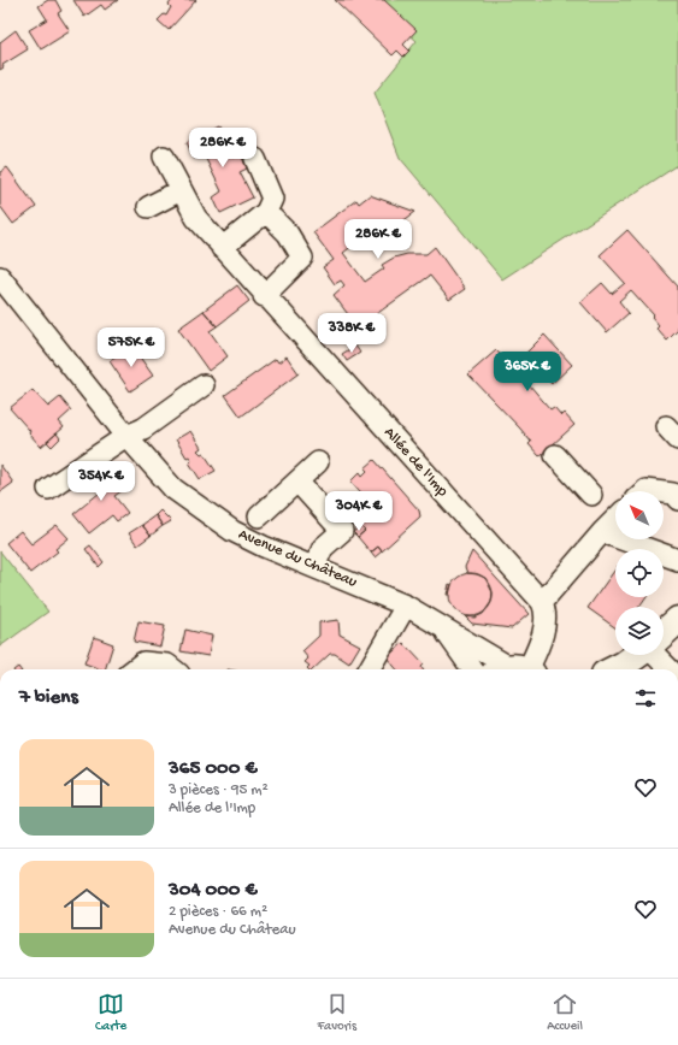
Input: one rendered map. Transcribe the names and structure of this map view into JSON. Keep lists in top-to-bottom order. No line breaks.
{"streets":{"street":["Allée de l'Imp","Avenue du Château"]},"north":"top left","page":{"price":["286K €","286K €","338K €","575K €","365K €","354K €","304K €"],"heading":"7 biens","list":[{"name":"365 000 €","note":"3 pièces · 95 m² · Allée de l'Imp"},{"name":"304 000 €","note":"2 pièces · 66 m² · Avenue du Château"}],"tabs":["Carte","Favoris","Accueil"]}}
